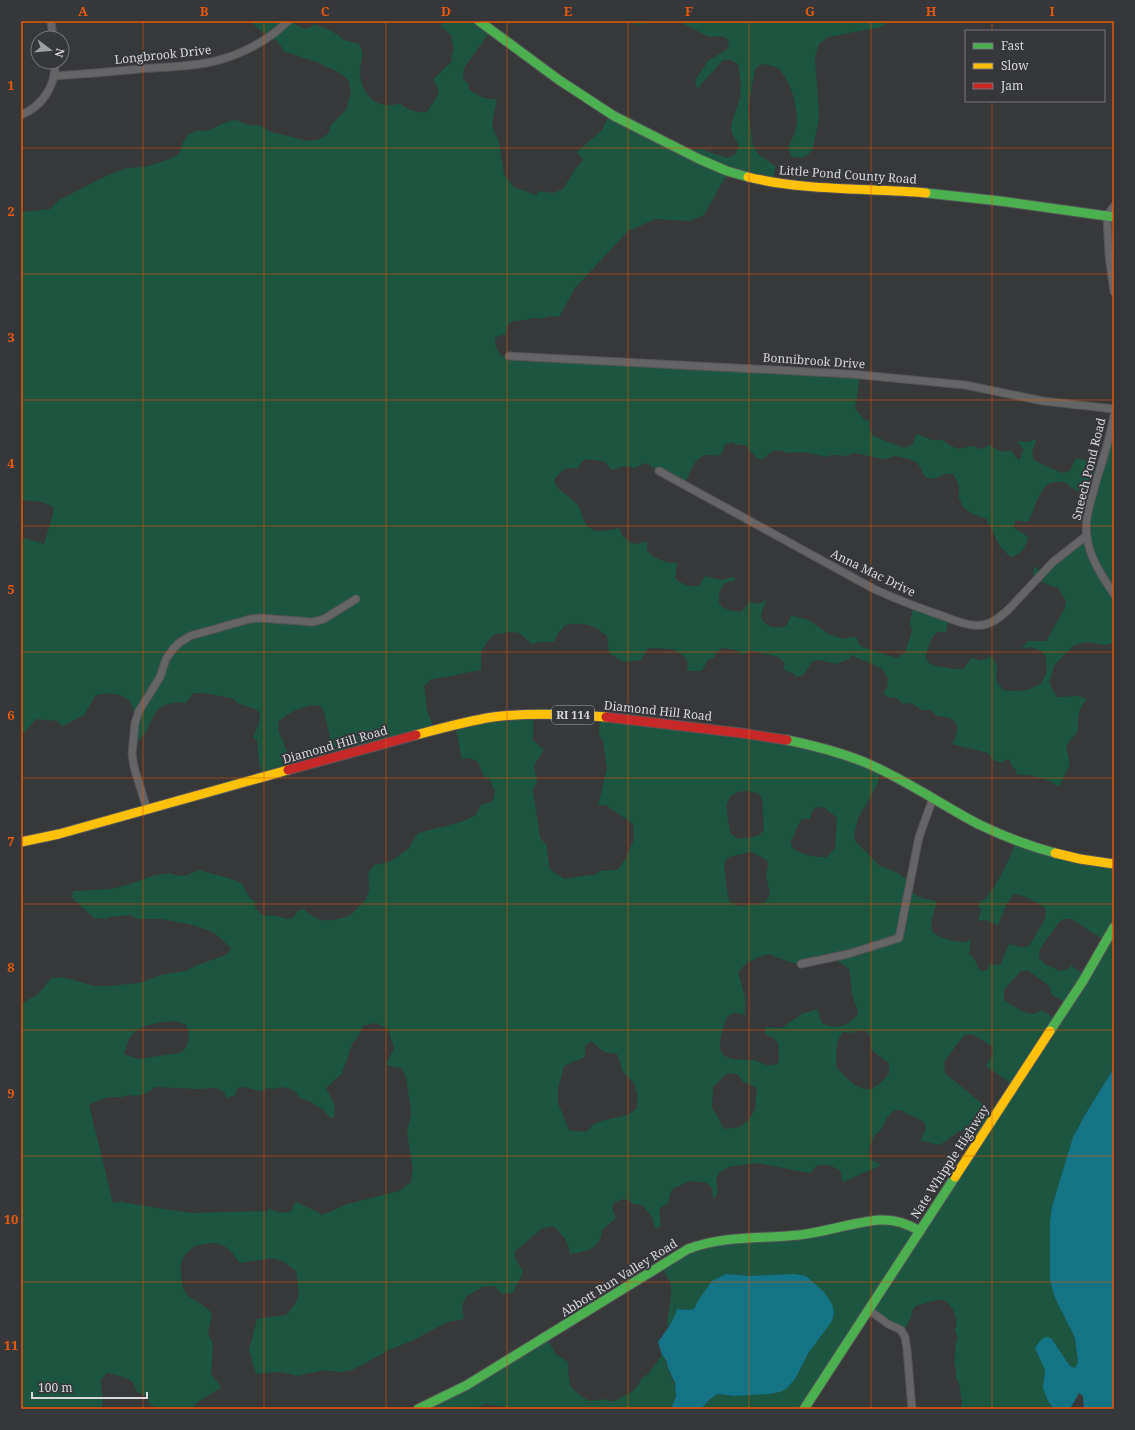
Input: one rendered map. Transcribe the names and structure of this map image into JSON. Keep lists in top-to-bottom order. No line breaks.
{"streets":{"main road":["Little Pond County Road","Diamond Hill Road","RI 114","Nate Whipple Highway","Abbott Run Valley Road"],"street":["Longbrook Drive","Bonnibrook Drive","Sneech Pond Road","Anna Mac Drive"]},"crossings":[["Sneech Pond Road","Anna Mac Drive"],["Nate Whipple Highway","Abbott Run Valley Road"]],"legend":["Fast","Slow","Jam"],"scale_bar":"100 m","north":"right","grid":{"columns":["A","B","C","D","E","F","G","H","I"],"rows":["1","2","3","4","5","6","7","8","9","10","11"]}}
